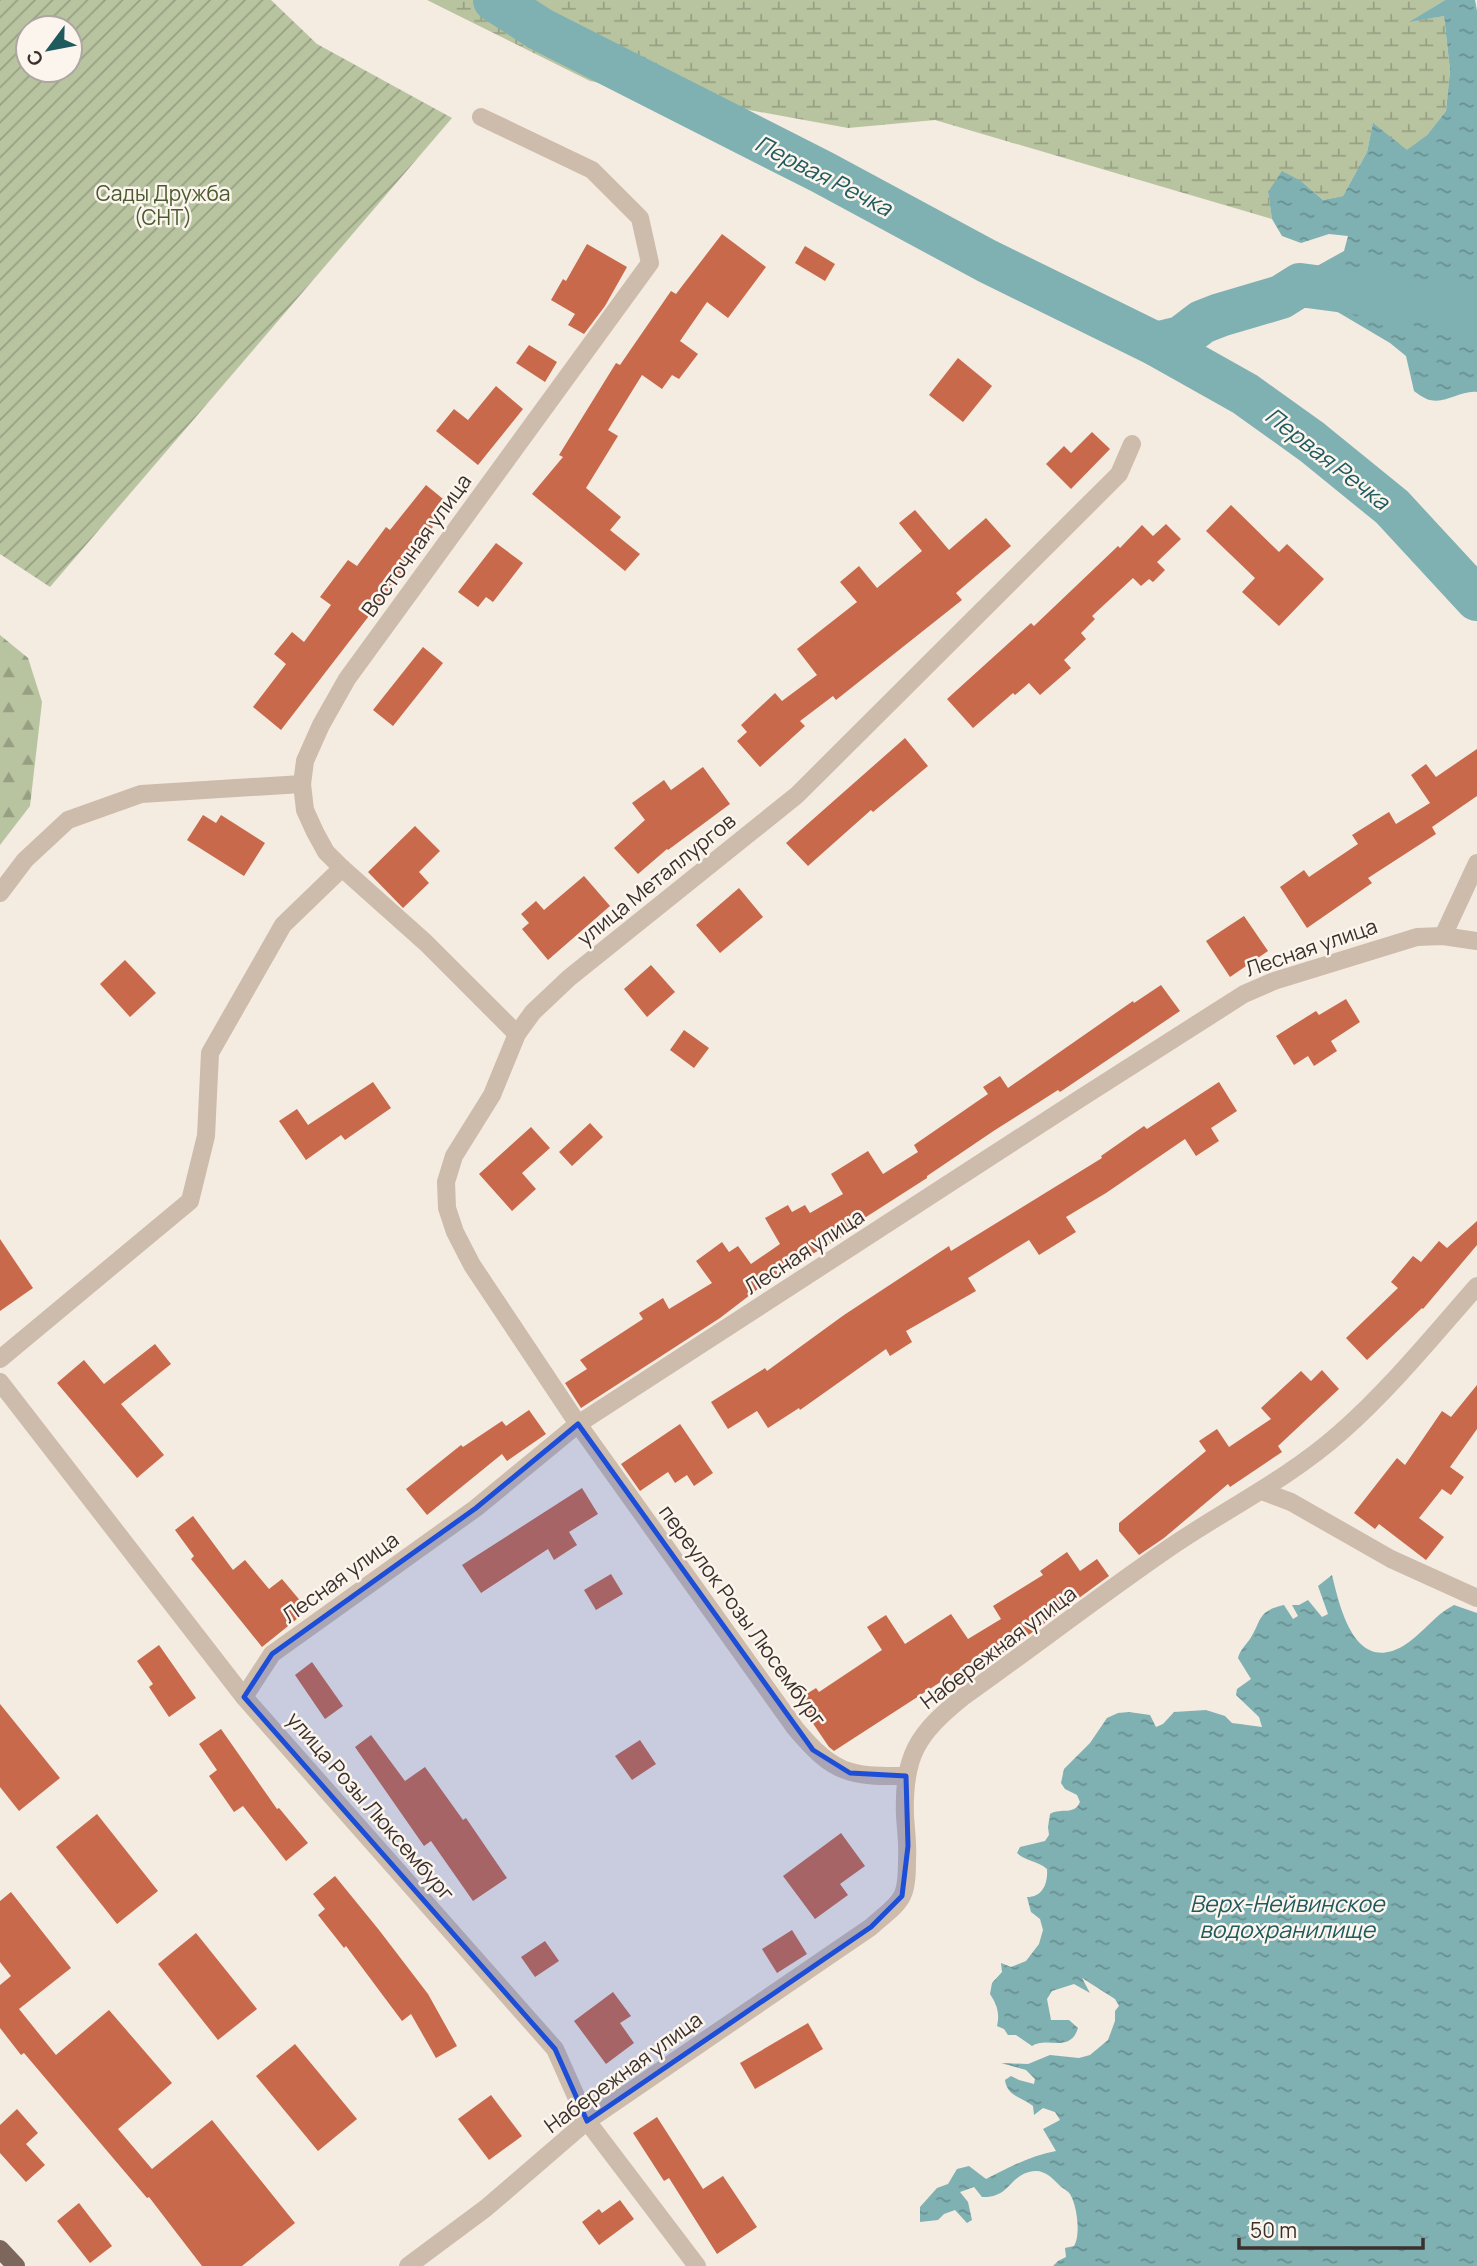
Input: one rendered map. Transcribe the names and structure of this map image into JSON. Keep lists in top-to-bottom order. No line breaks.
{"streets":{"street":["Восточная улица","улица Металлургов","Лесная улица","переулок Розы Люсембург","Набережная улица","улица Розы Люксембург"]},"crossings":[["Восточная улица","улица Металлургов"],["улица Металлургов","Лесная улица"],["улица Металлургов","переулок Розы Люсембург"],["Лесная улица","переулок Розы Люсембург"],["Лесная улица","улица Розы Люксембург"],["переулок Розы Люсембург","Набережная улица"],["Набережная улица","улица Розы Люксембург"]],"water":["Первая Речка","Верх-Нейвинское водохранилище"],"parks":["Сады Дружба (СНТ)"],"scale_bar":"50 m","north":"bottom left"}
